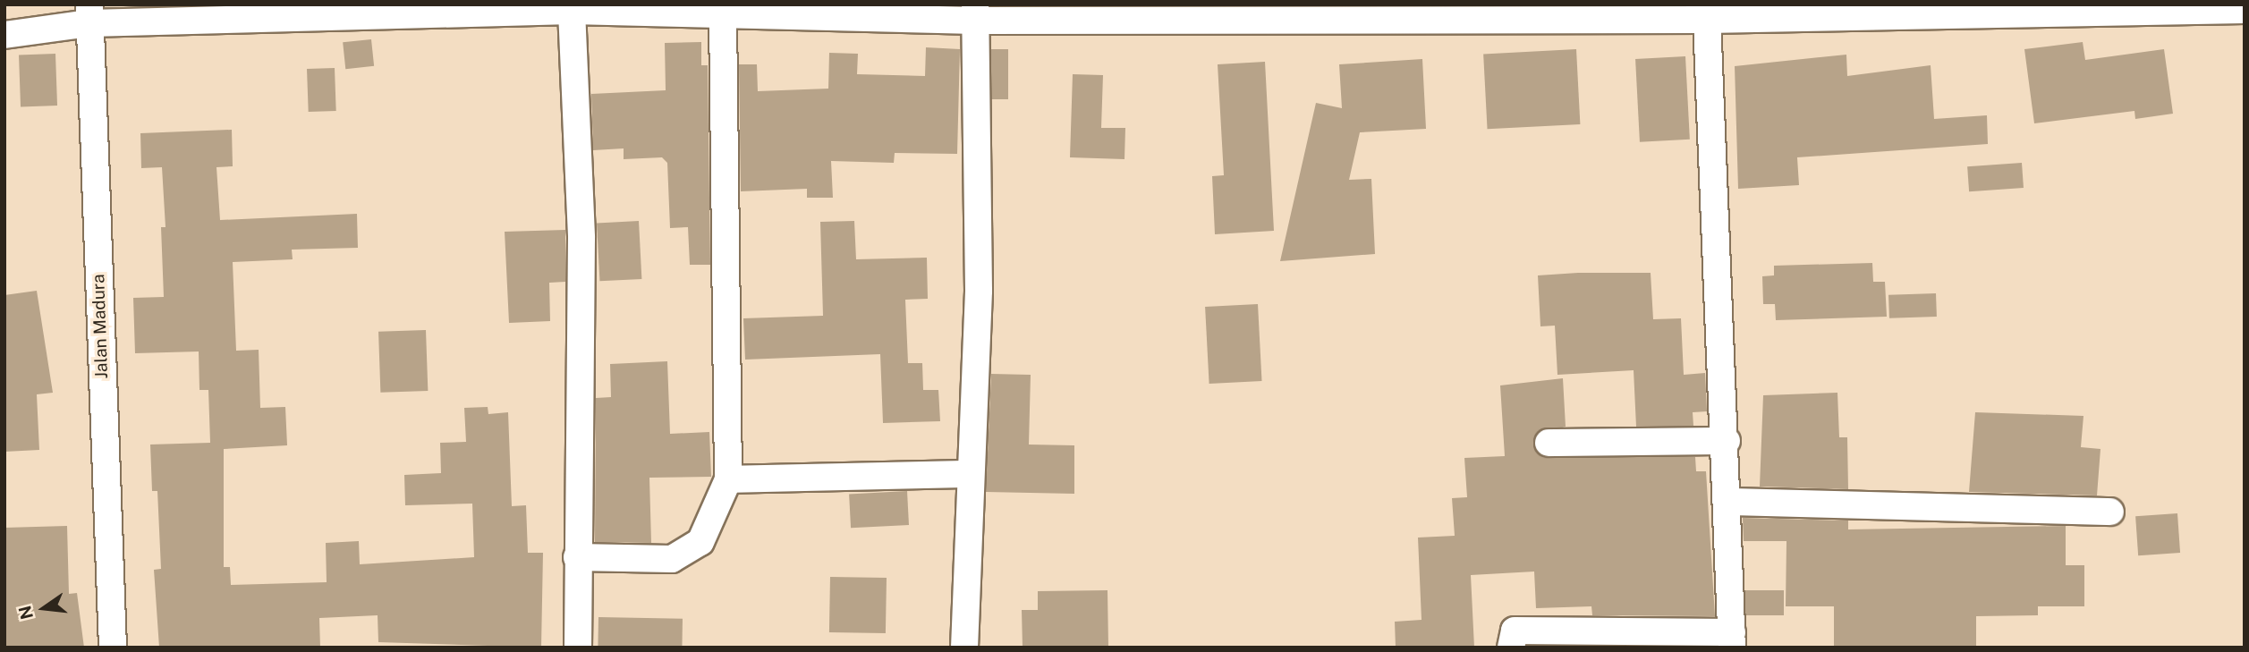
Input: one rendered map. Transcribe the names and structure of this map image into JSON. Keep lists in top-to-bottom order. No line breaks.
{"streets":{"street":["Jalan Madura"]},"north":"left"}
